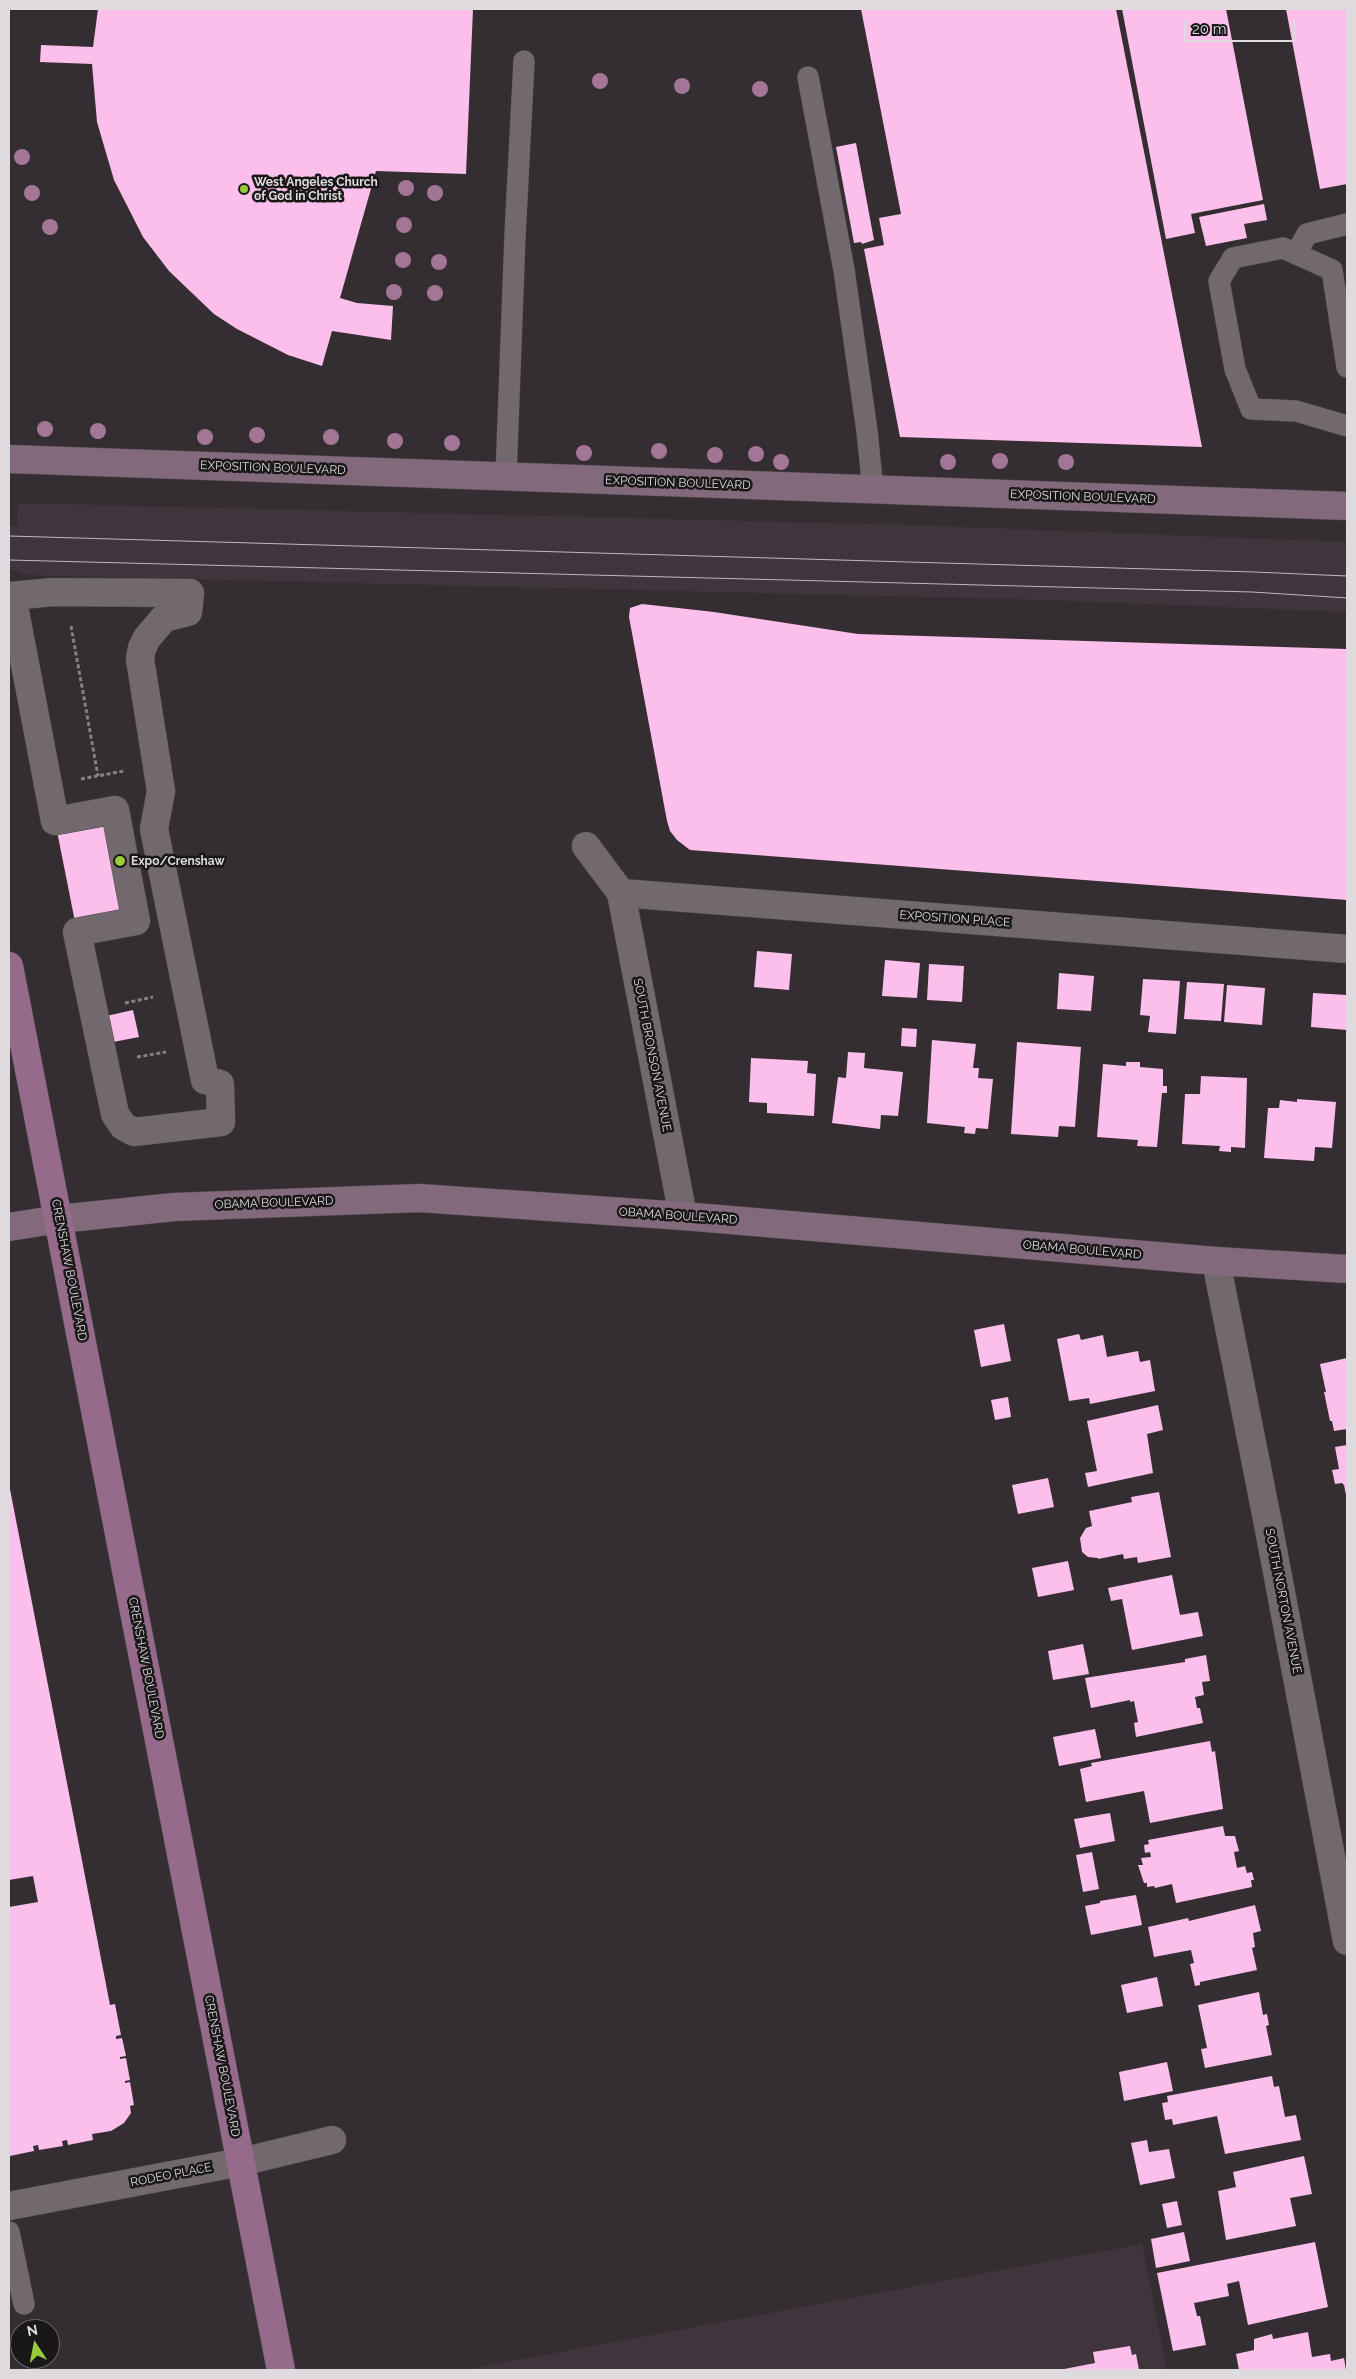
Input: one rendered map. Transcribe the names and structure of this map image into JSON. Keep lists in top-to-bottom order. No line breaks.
{"streets":{"main road":["EXPOSITION BOULEVARD","OBAMA BOULEVARD","CRENSHAW BOULEVARD"],"street":["EXPOSITION PLACE","SOUTH BRONSON AVENUE","SOUTH NORTON AVENUE","RODEO PLACE"]},"crossings":[["EXPOSITION PLACE","SOUTH BRONSON AVENUE"],["SOUTH BRONSON AVENUE","OBAMA BOULEVARD"],["OBAMA BOULEVARD","CRENSHAW BOULEVARD"],["OBAMA BOULEVARD","SOUTH NORTON AVENUE"],["CRENSHAW BOULEVARD","RODEO PLACE"]],"places":["West Angeles Church of God in Christ","Expo/Crenshaw"],"scale_bar":"20 m","north":"top"}
